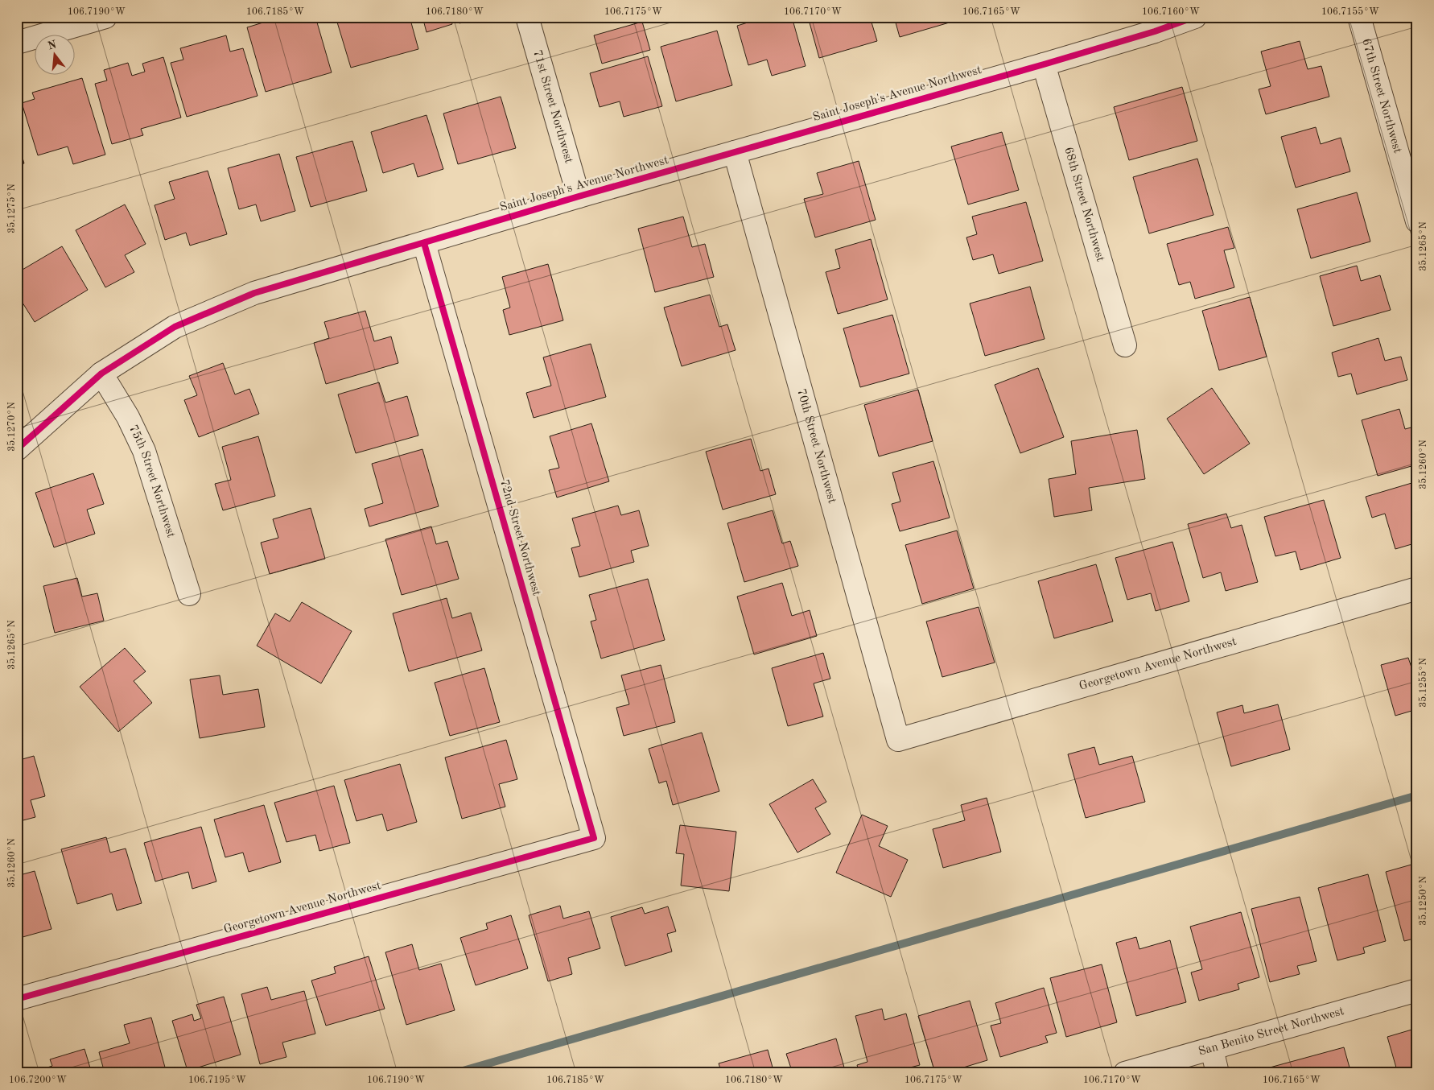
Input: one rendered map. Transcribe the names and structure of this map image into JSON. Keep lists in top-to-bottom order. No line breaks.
{"streets":{"street":["Saint Joseph's Avenue Northwest","67th Street Northwest","71st Street Northwest","68th Street Northwest","70th Street Northwest","75th Street Northwest","72nd Street Northwest","Georgetown Avenue Northwest","San Benito Street Northwest"]},"crossings":[["Saint Joseph's Avenue Northwest","71st Street Northwest"],["Saint Joseph's Avenue Northwest","68th Street Northwest"],["Saint Joseph's Avenue Northwest","70th Street Northwest"],["Saint Joseph's Avenue Northwest","75th Street Northwest"],["Saint Joseph's Avenue Northwest","72nd Street Northwest"],["70th Street Northwest","Georgetown Avenue Northwest"],["72nd Street Northwest","Georgetown Avenue Northwest"]],"north":"top","coordinates":["106.7190°W","106.7185°W","106.7180°W","106.7175°W","106.7170°W","106.7165°W","106.7160°W","106.7155°W","35.1275°N","35.1265°N","35.1270°N","35.1260°N","35.1255°N","35.1250°N","106.7200°W","106.7195°W"]}
